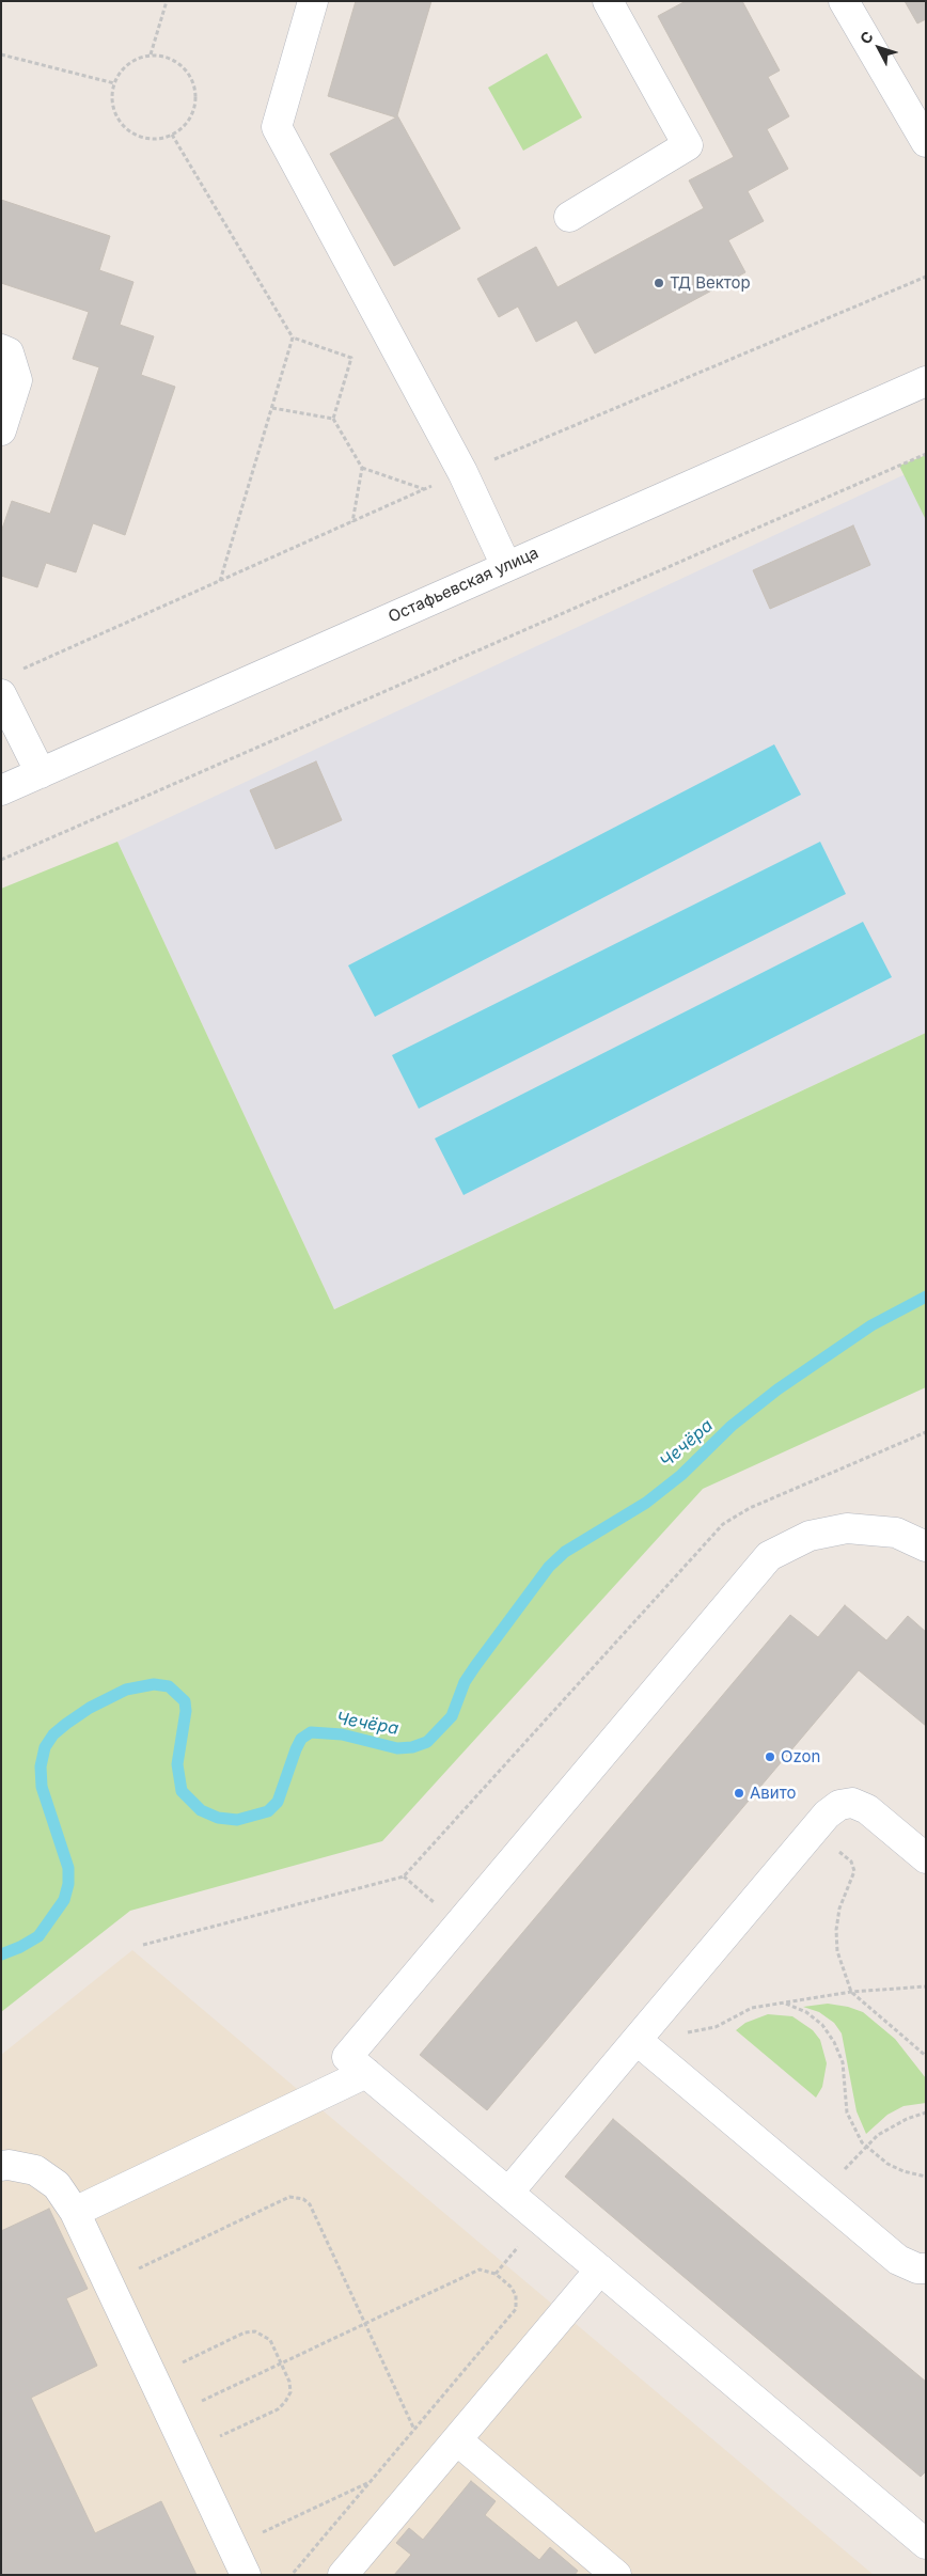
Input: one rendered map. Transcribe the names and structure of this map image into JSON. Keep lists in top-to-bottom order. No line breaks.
{"streets":{"street":["Остафьевская улица"]},"water":["Чечёра"],"places":["ТД Вектор","Ozon","Авито"],"north":"top left"}
